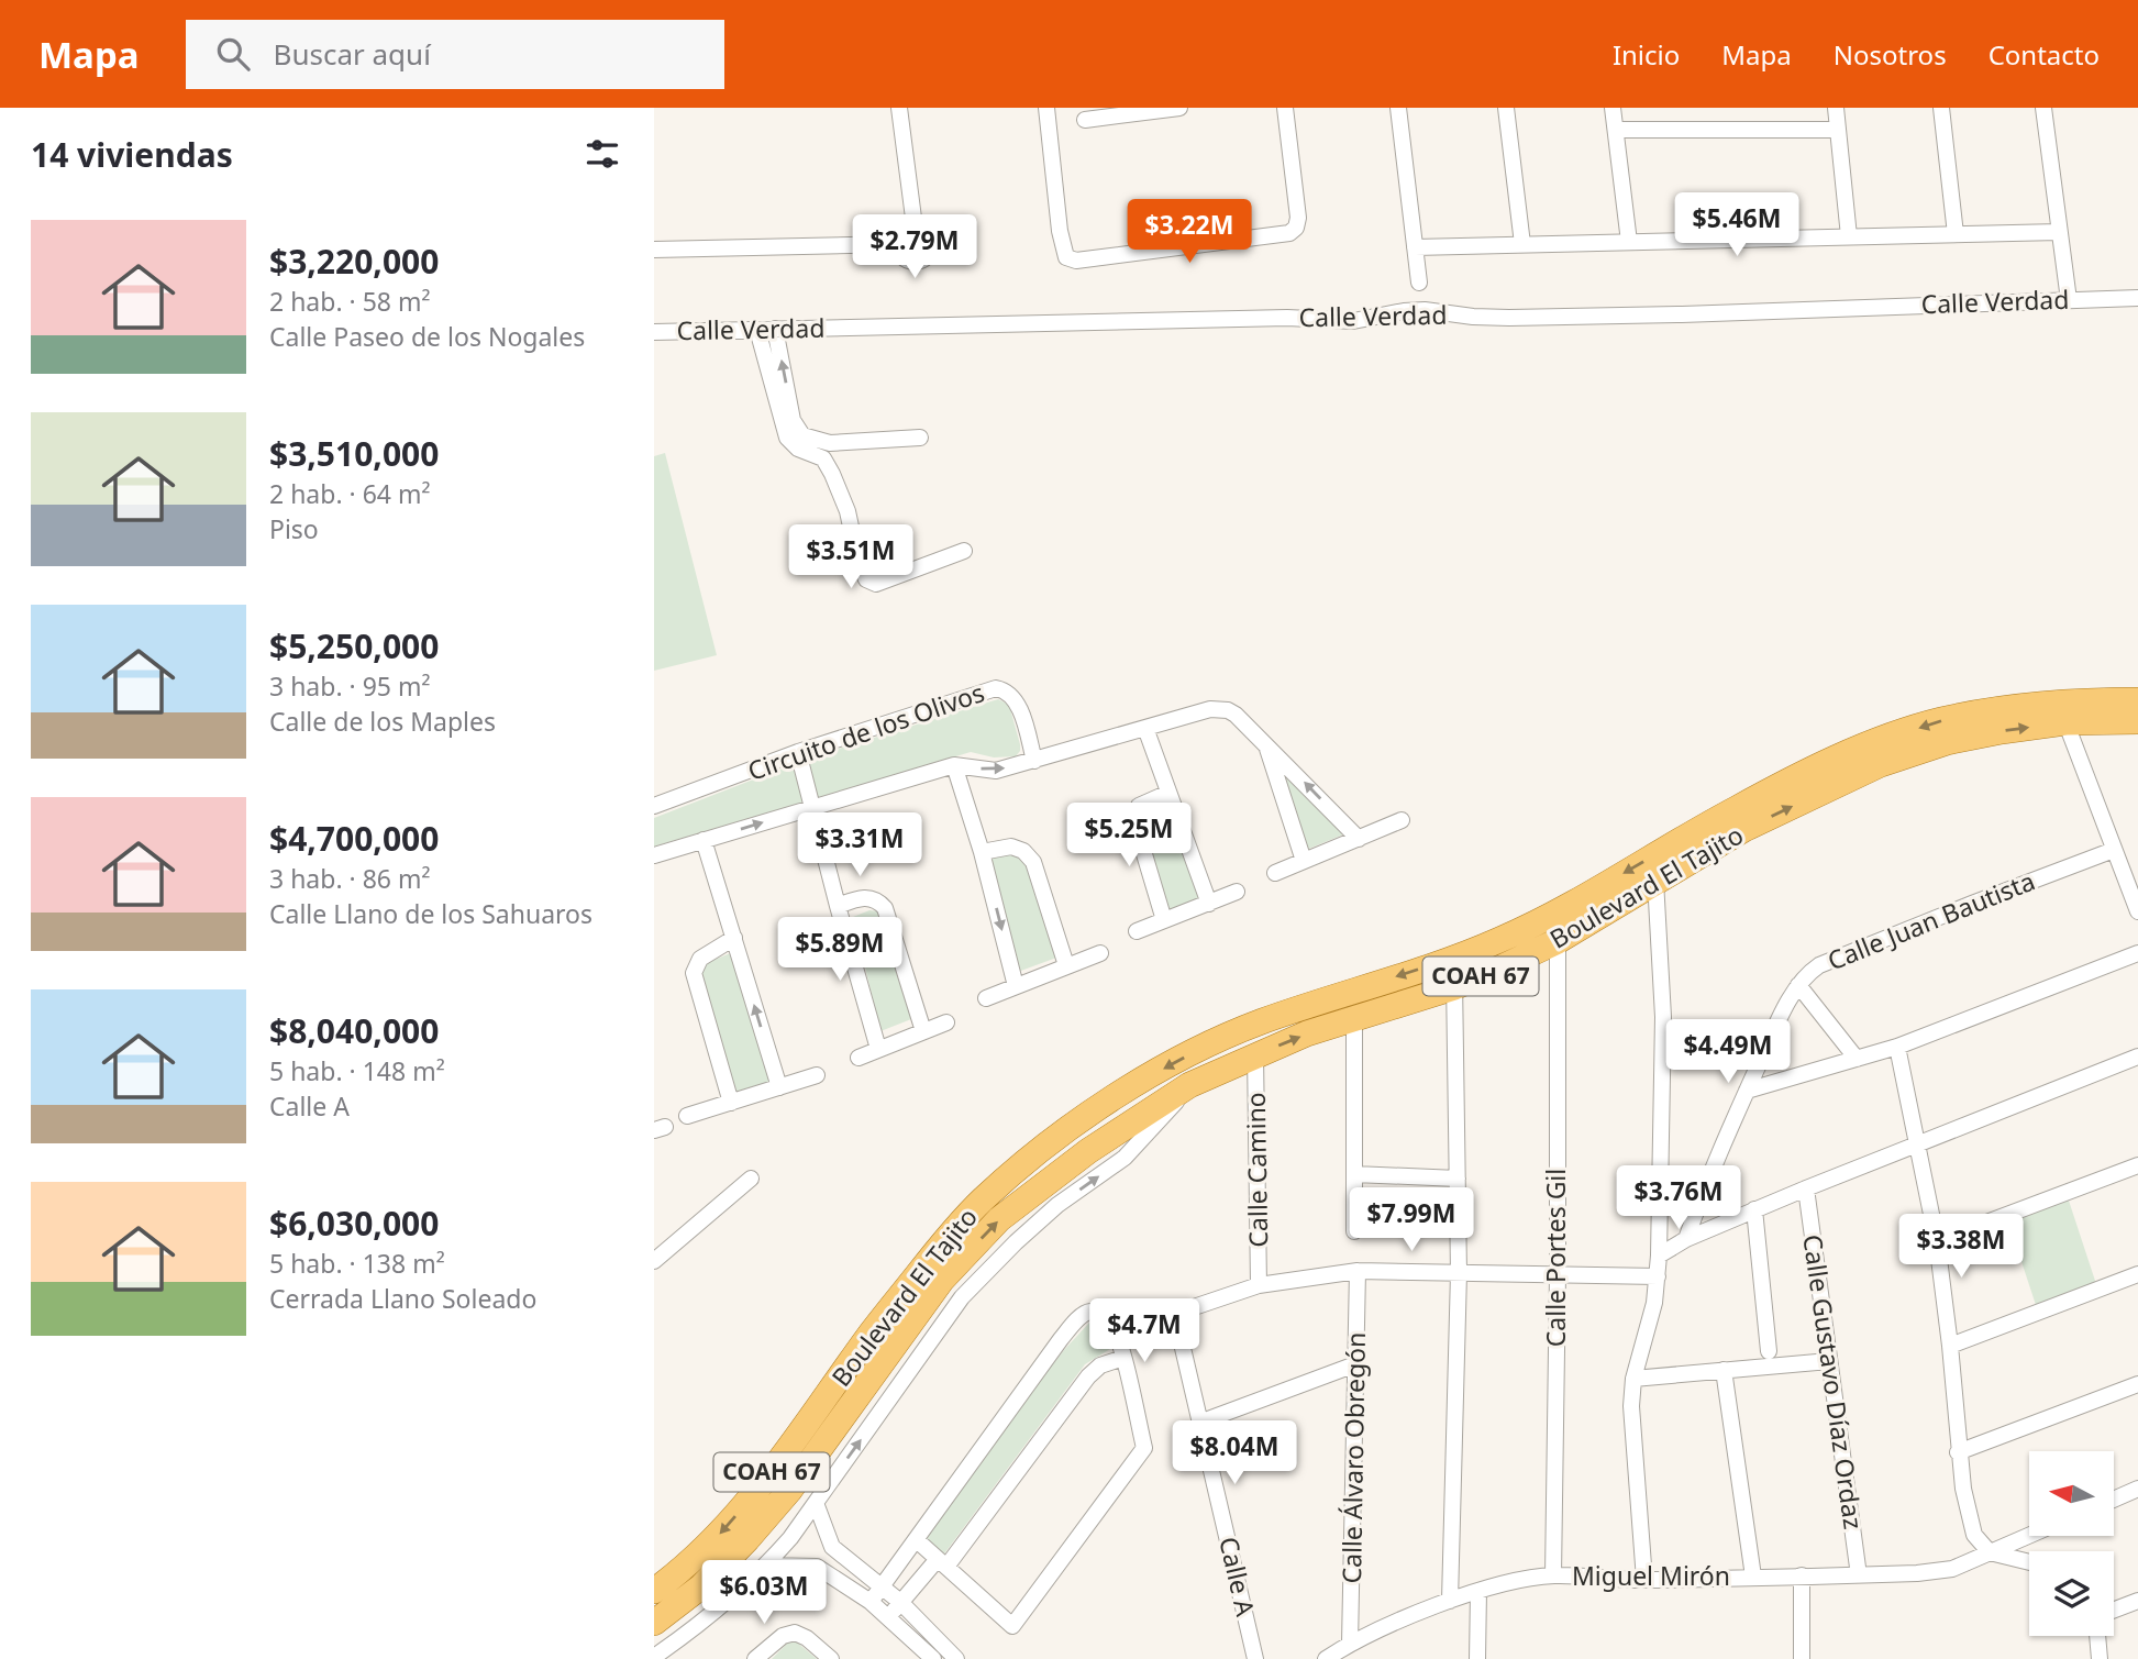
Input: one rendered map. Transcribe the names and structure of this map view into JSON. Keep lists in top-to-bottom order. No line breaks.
{"streets":{"main road":["Boulevard El Tajito","COAH 67"],"street":["Calle Verdad","Circuito de los Olivos","Calle Juan Bautista","Calle Camino","Calle Portes Gil","Calle Gustavo Díaz Ordaz","Calle Álvaro Obregón","Calle A","Miguel Mirón"]},"crossings":[["Boulevard El Tajito","Calle Camino"],["Boulevard El Tajito","Calle Portes Gil"],["Calle Camino","Calle A"],["Calle Portes Gil","Miguel Mirón"],["Calle Gustavo Díaz Ordaz","Miguel Mirón"],["Calle Álvaro Obregón","Miguel Mirón"]],"north":"left","page":{"header":"Mapa","search":"Buscar aquí","nav":["Inicio","Mapa","Nosotros","Contacto"],"heading":"14 viviendas","price":["$5.46M","$3.22M","$2.79M","$3.51M","$5.25M","$3.31M","$5.89M","$4.49M","$3.76M","$7.99M","$3.38M","$4.7M","$8.04M","$6.03M"],"list":[{"name":"$3,220,000","note":"2 hab. · 58 m² · Calle Paseo de los Nogales"},{"name":"$3,510,000","note":"2 hab. · 64 m² · Piso"},{"name":"$5,250,000","note":"3 hab. · 95 m² · Calle de los Maples"},{"name":"$4,700,000","note":"3 hab. · 86 m² · Calle Llano de los Sahuaros"},{"name":"$8,040,000","note":"5 hab. · 148 m² · Calle A"},{"name":"$6,030,000","note":"5 hab. · 138 m² · Cerrada Llano Soleado"}]}}
